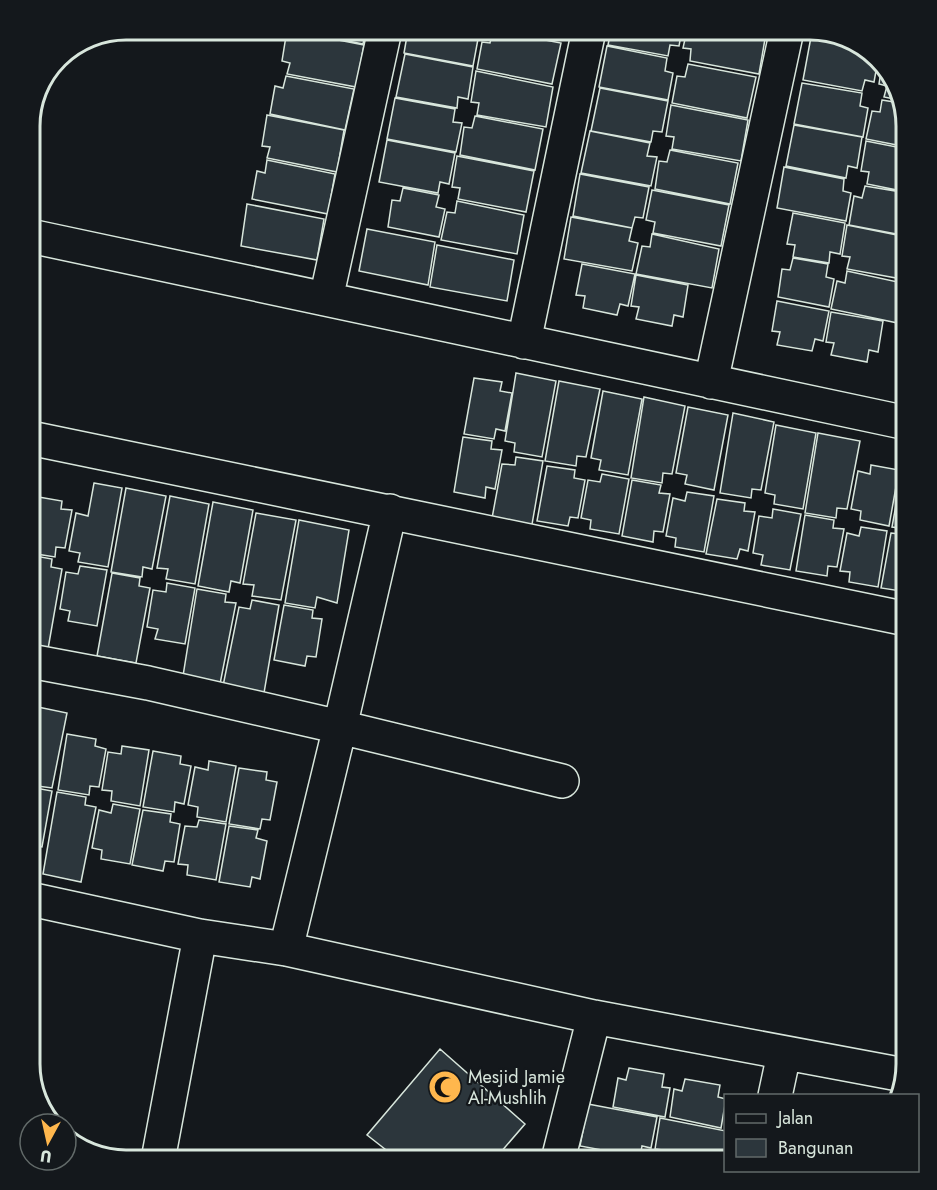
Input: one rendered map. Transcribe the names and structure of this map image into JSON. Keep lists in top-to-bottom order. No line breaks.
{"places":{"mosque":["Mesjid Jamie Al-Mushlih"]},"legend":["Jalan","Bangunan"],"north":"bottom"}
